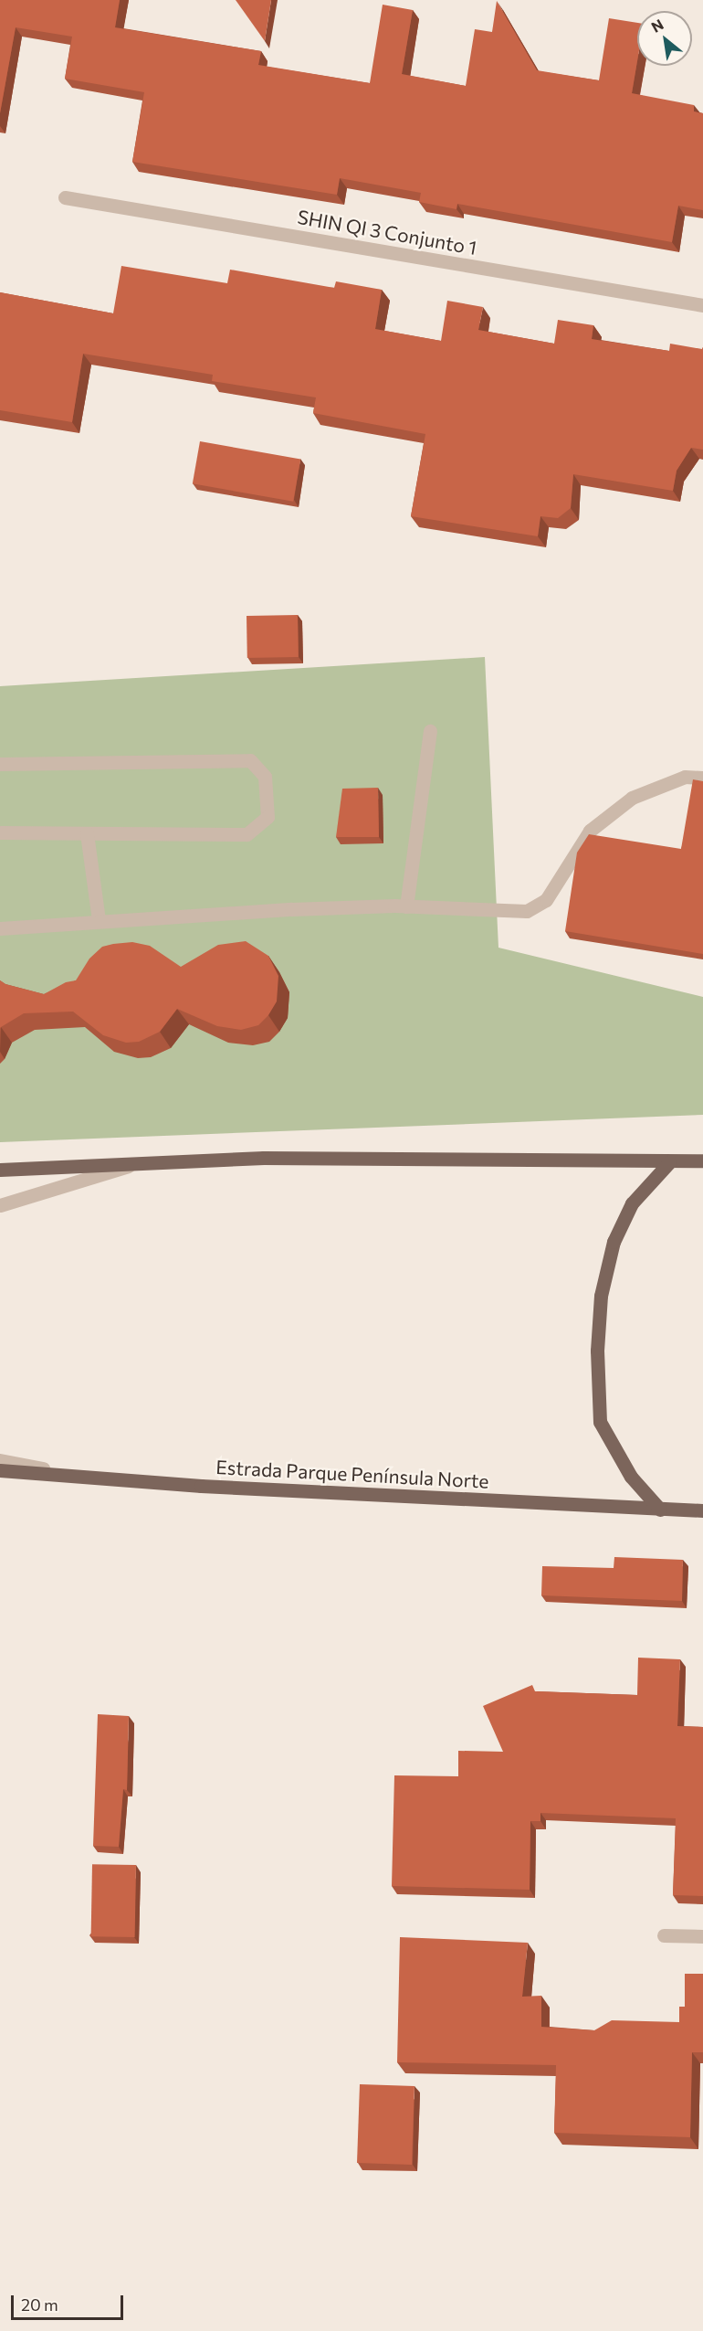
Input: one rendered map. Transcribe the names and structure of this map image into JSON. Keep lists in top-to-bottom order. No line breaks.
{"streets":{"main road":["Estrada Parque Península Norte"],"street":["SHIN QI 3 Conjunto 1"]},"scale_bar":"20 m","north":"top left"}
